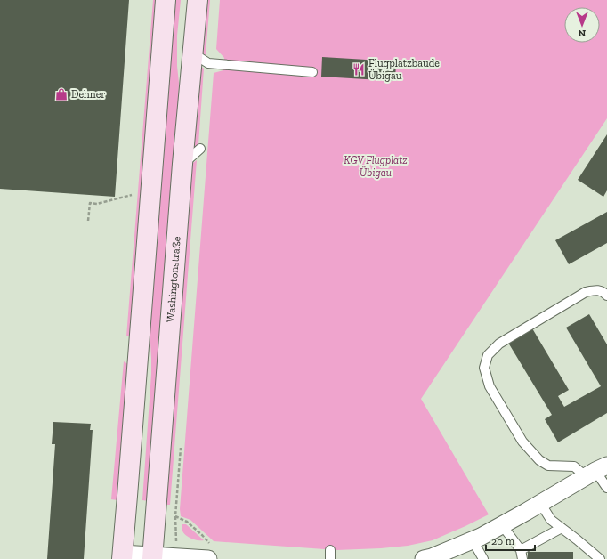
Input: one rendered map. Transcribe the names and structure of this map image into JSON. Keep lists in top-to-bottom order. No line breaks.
{"streets":{"main road":["Washingtonstraße"]},"parks":["KGV Flugplatz Übigau"],"places":{"restaurant":["Flugplatzbaude Übigau"],"shop":["Dehner"]},"scale_bar":"20 m","north":"bottom"}
